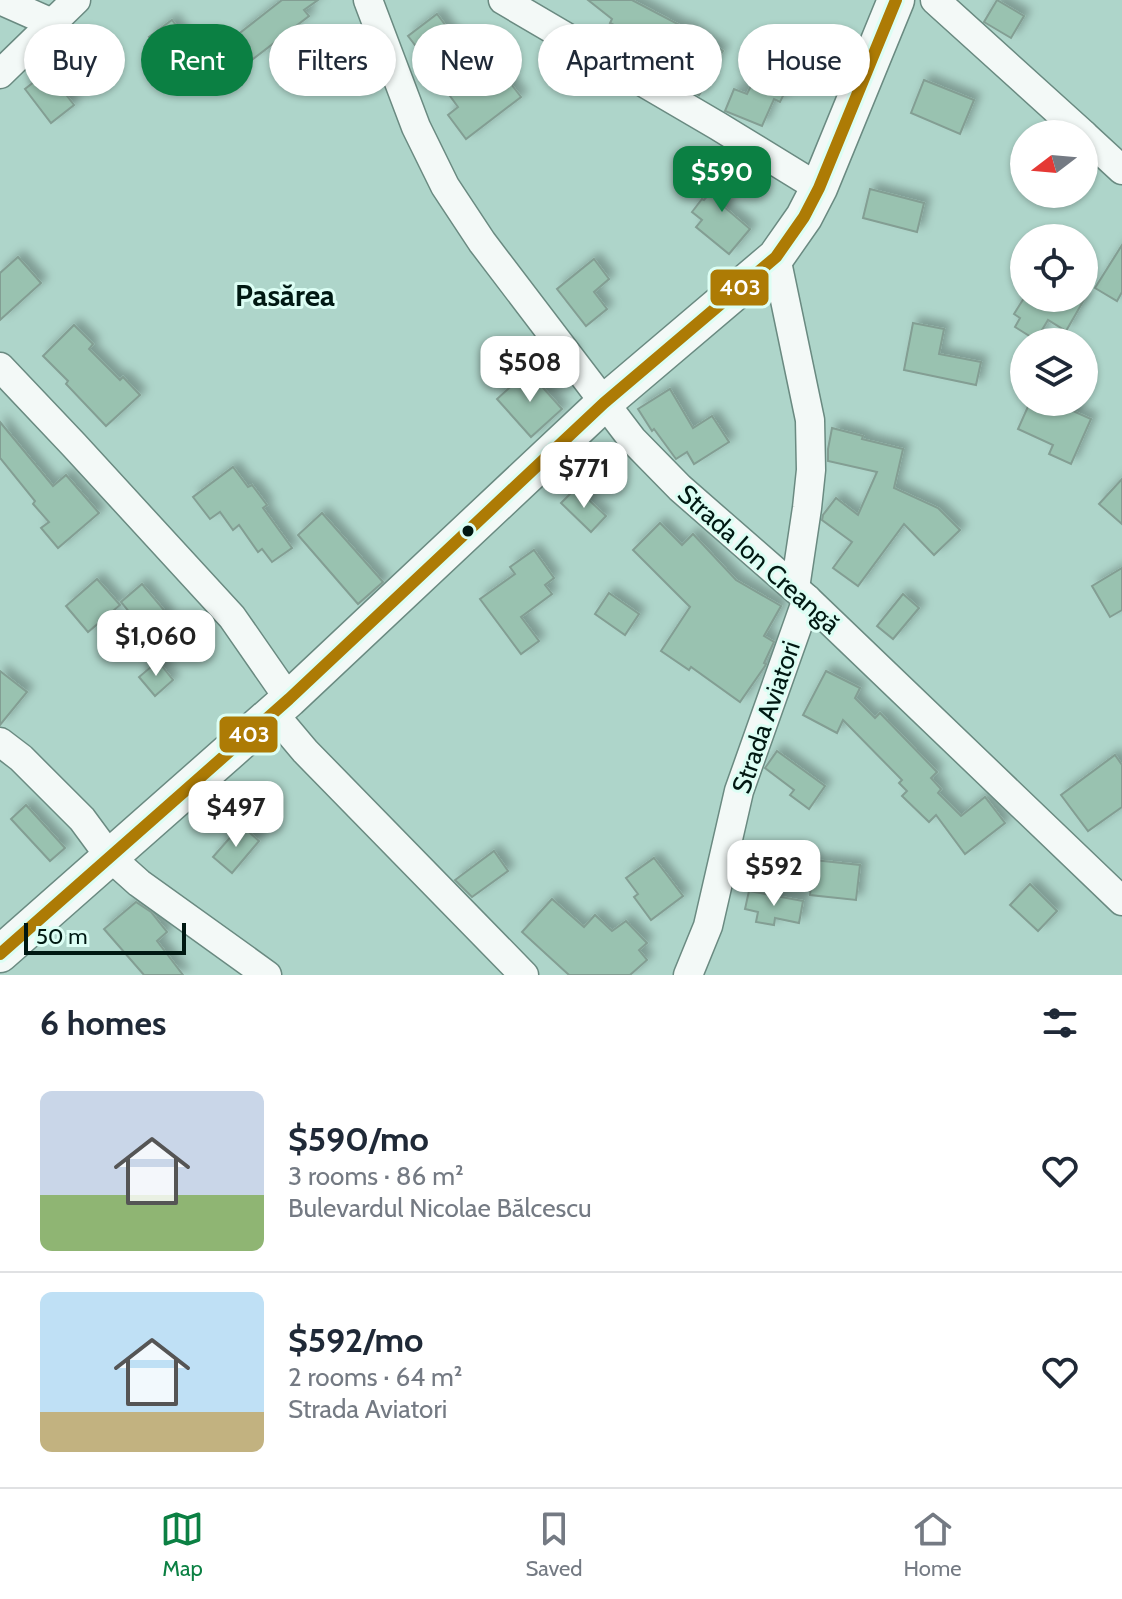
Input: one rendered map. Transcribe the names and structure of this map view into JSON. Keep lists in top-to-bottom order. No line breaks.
{"streets":{"street":["Strada Ion Creangă","Strada Aviatori"]},"crossings":[["Strada Ion Creangă","Strada Aviatori"]],"districts":["Pasărea"],"lines":["transit line 403"],"scale_bar":"50 m","north":"left","page":{"chip":["Buy","Rent","Filters","New","Apartment","House"],"price":["$590","$508","$771","$1,060","$497","$592"],"scale":"50 m","heading":"6 homes","list":[{"name":"$590/mo","note":"3 rooms · 86 m² · Bulevardul Nicolae Bălcescu"},{"name":"$592/mo","note":"2 rooms · 64 m² · Strada Aviatori"}],"tabs":["Map","Saved","Home"]}}
